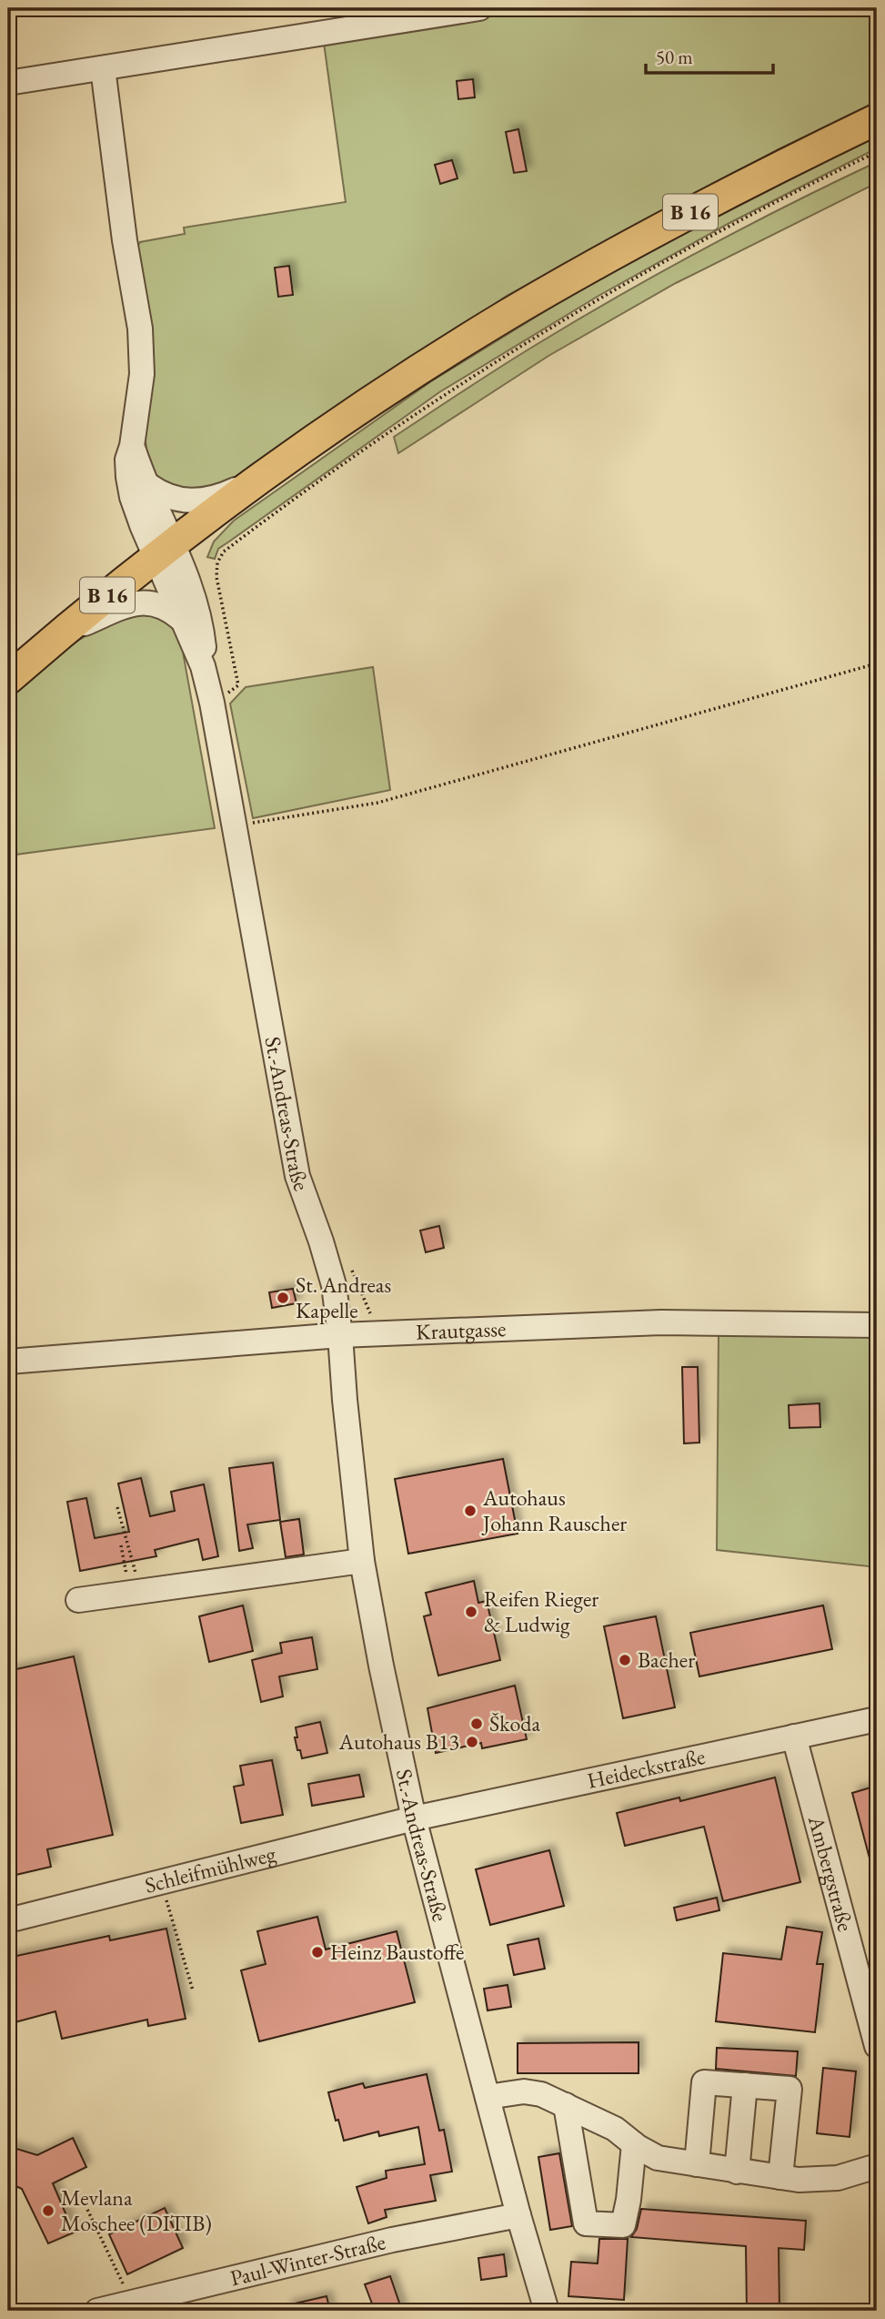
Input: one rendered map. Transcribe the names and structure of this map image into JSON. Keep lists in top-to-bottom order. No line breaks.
{"streets":{"main road":["B 16"],"street":["St.-Andreas-Straße","Krautgasse","Heideckstraße","Schleifmühlweg","Ambergstraße","Paul-Winter-Straße"]},"crossings":[["St.-Andreas-Straße","Krautgasse"],["St.-Andreas-Straße","Heideckstraße"],["St.-Andreas-Straße","Schleifmühlweg"],["St.-Andreas-Straße","Paul-Winter-Straße"],["Heideckstraße","Schleifmühlweg"],["Heideckstraße","Ambergstraße"]],"places":["St. Andreas Kapelle","Autohaus Johann Rauscher","Reifen Rieger & Ludwig","Bacher","Škoda","Autohaus B13","Heinz Baustoffe","Mevlana Moschee (DITIB)"],"scale_bar":"50 m"}
